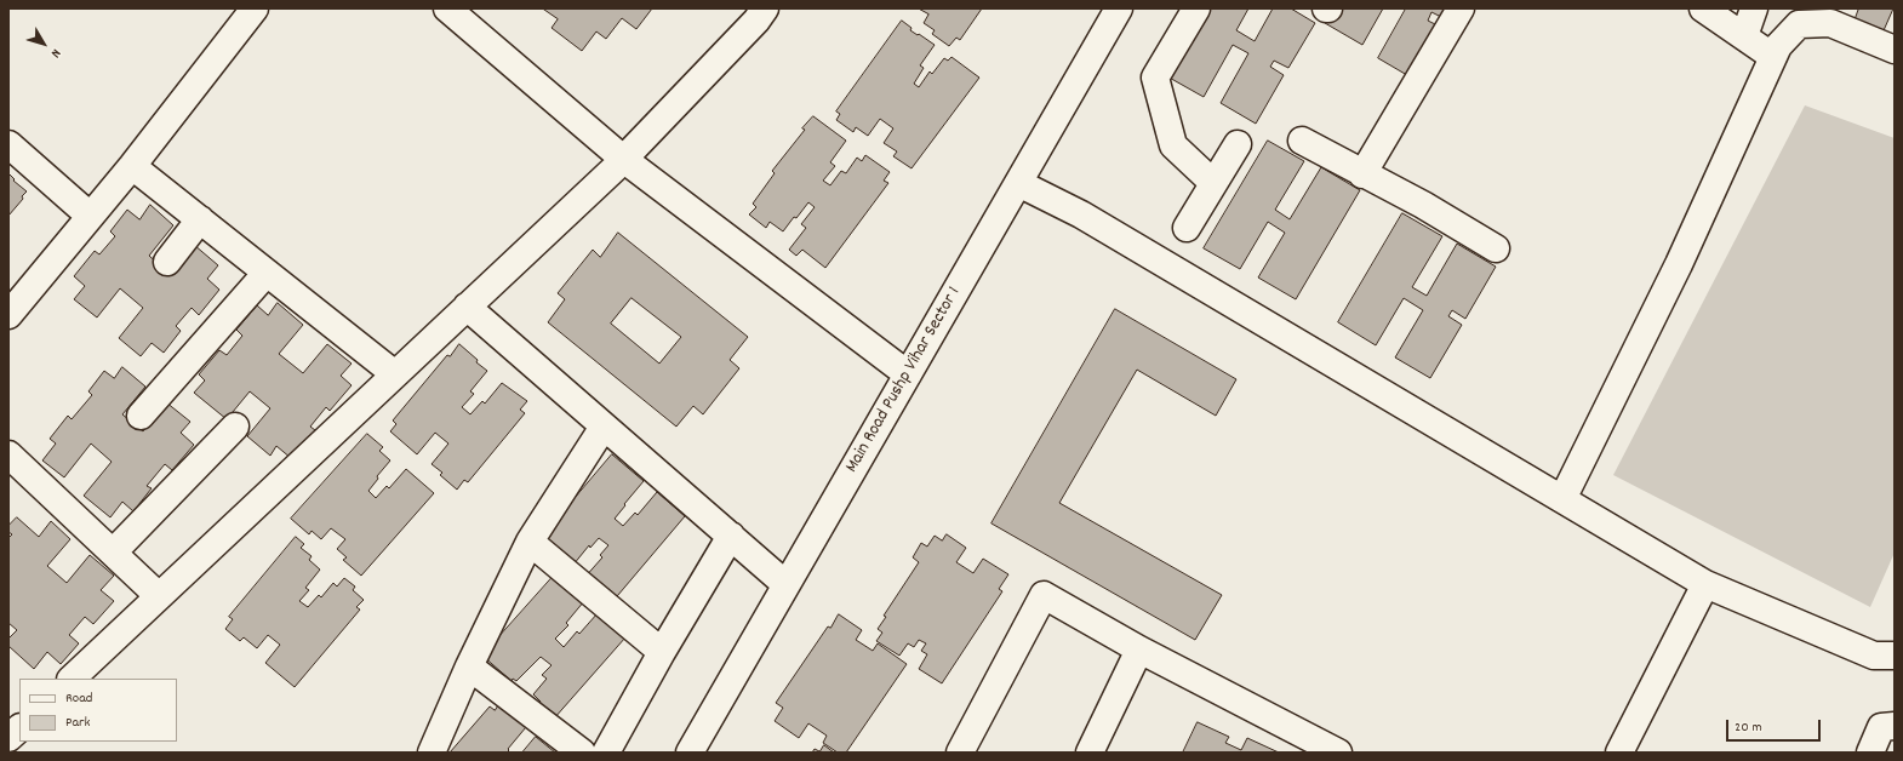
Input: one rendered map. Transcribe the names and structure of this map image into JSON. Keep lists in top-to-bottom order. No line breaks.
{"streets":{"street":["Main Road Pushp Vihar Sector 1"]},"legend":["Road","Park"],"scale_bar":"20 m","north":"bottom right"}
